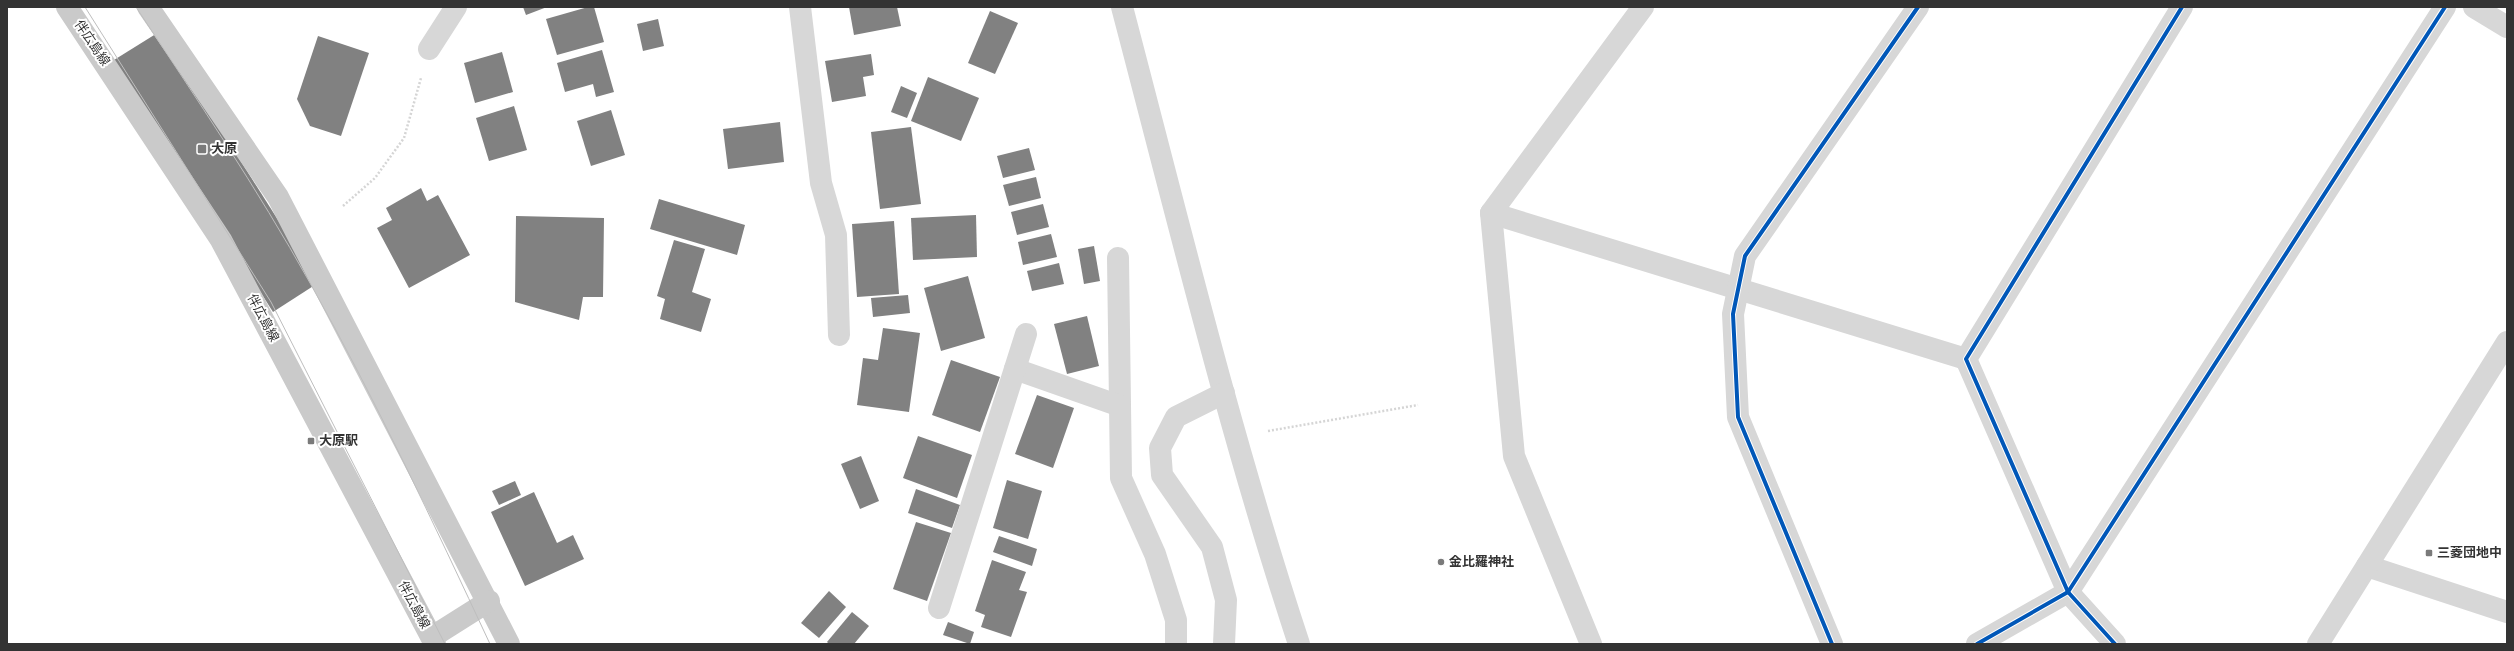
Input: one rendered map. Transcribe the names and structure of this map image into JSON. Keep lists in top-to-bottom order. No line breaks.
{"streets":{"main road":["伴広島線"]},"places":{"transit":["大原","大原駅","三菱団地中"],"other":["金比羅神社"]}}
